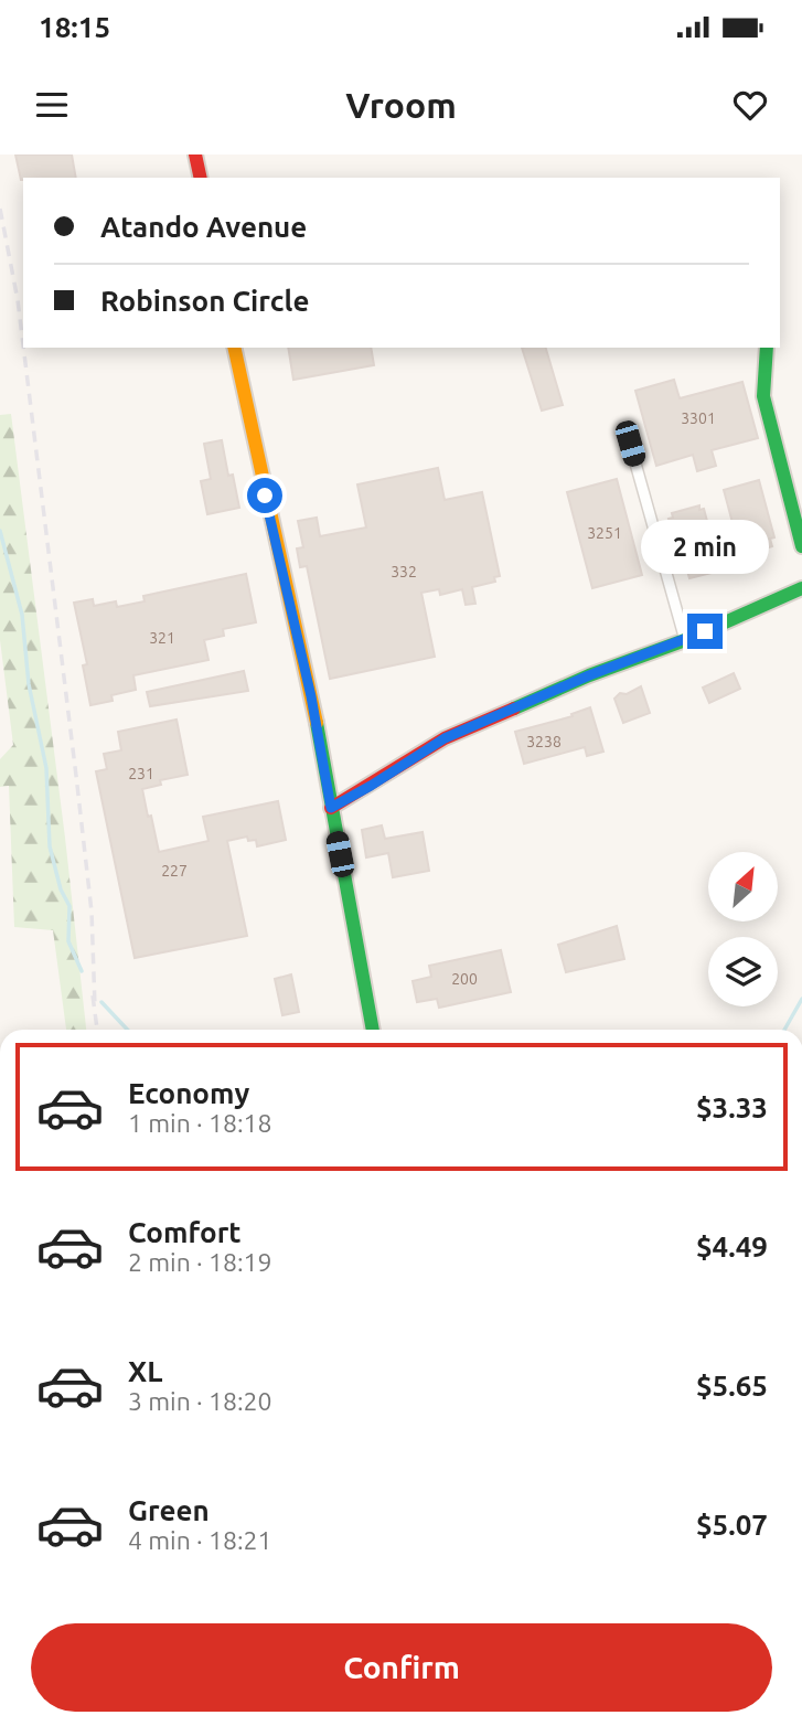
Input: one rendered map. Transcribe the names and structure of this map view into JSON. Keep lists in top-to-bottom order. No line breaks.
{"house_numbers":["3301","3251","332","321","3238","231","227","200"],"north":"top right","page":{"status":"18:15","header":"Vroom","banner":["Atando Avenue","Robinson Circle"],"bubble":"2 min","list":[{"name":"Economy","note":"1 min · 18:18","value":"$3.33"},{"name":"Comfort","note":"2 min · 18:19","value":"$4.49"},{"name":"XL","note":"3 min · 18:20","value":"$5.65"},{"name":"Green","note":"4 min · 18:21","value":"$5.07"}],"buttons":"Confirm"}}
